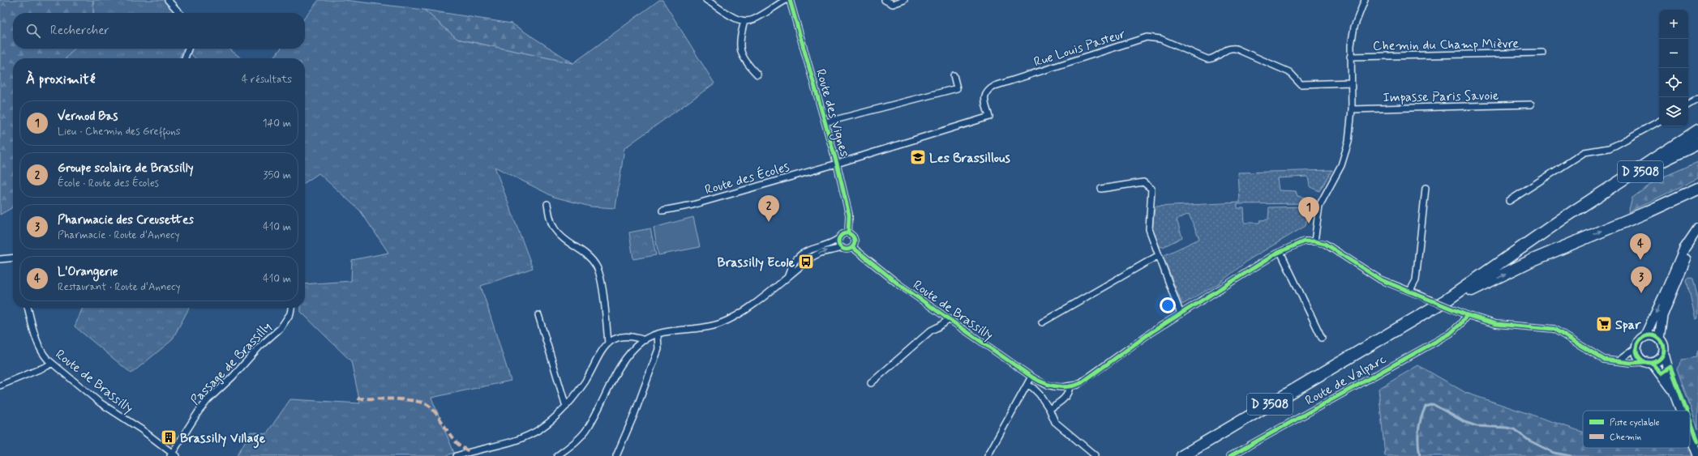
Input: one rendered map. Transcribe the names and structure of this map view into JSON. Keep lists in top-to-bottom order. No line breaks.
{"streets":{"highway":["D 3508"],"street":["Chemin du Champ Mièvre","Rue Louis Pasteur","Impasse Paris Savoie","Route des Vignes","Route des Écoles","Route de Brassilly","Passage de Brassilly","Route de Valparc"]},"crossings":[["Rue Louis Pasteur","Route des Vignes"],["Rue Louis Pasteur","Route des Écoles"],["Route des Vignes","Route des Écoles"],["Route des Vignes","Route de Brassilly"],["Route de Brassilly","Passage de Brassilly"]],"places":{"school or university":["Les Brassillous"],"bus stop":["Brassilly Ecole"],"supermarket":["Spar"],"building":["Brassilly Village"]},"legend":["Piste cyclable","Chemin"],"page":{"map_buttons":["+","−"],"search":"Rechercher","heading":["À proximité","4 résultats"],"list":[{"mark":"1","name":"Vernod Bas","note":"Lieu · Chemin des Greffons","value":"140 m"},{"mark":"2","name":"Groupe scolaire de Brassilly","note":"École · Route des Écoles","value":"350 m"},{"mark":"3","name":"Pharmacie des Creusettes","note":"Pharmacie · Route d'Annecy","value":"410 m"},{"mark":"4","name":"L'Orangerie","note":"Restaurant · Route d'Annecy","value":"410 m"}],"pins":["2","1","4","3"]}}
